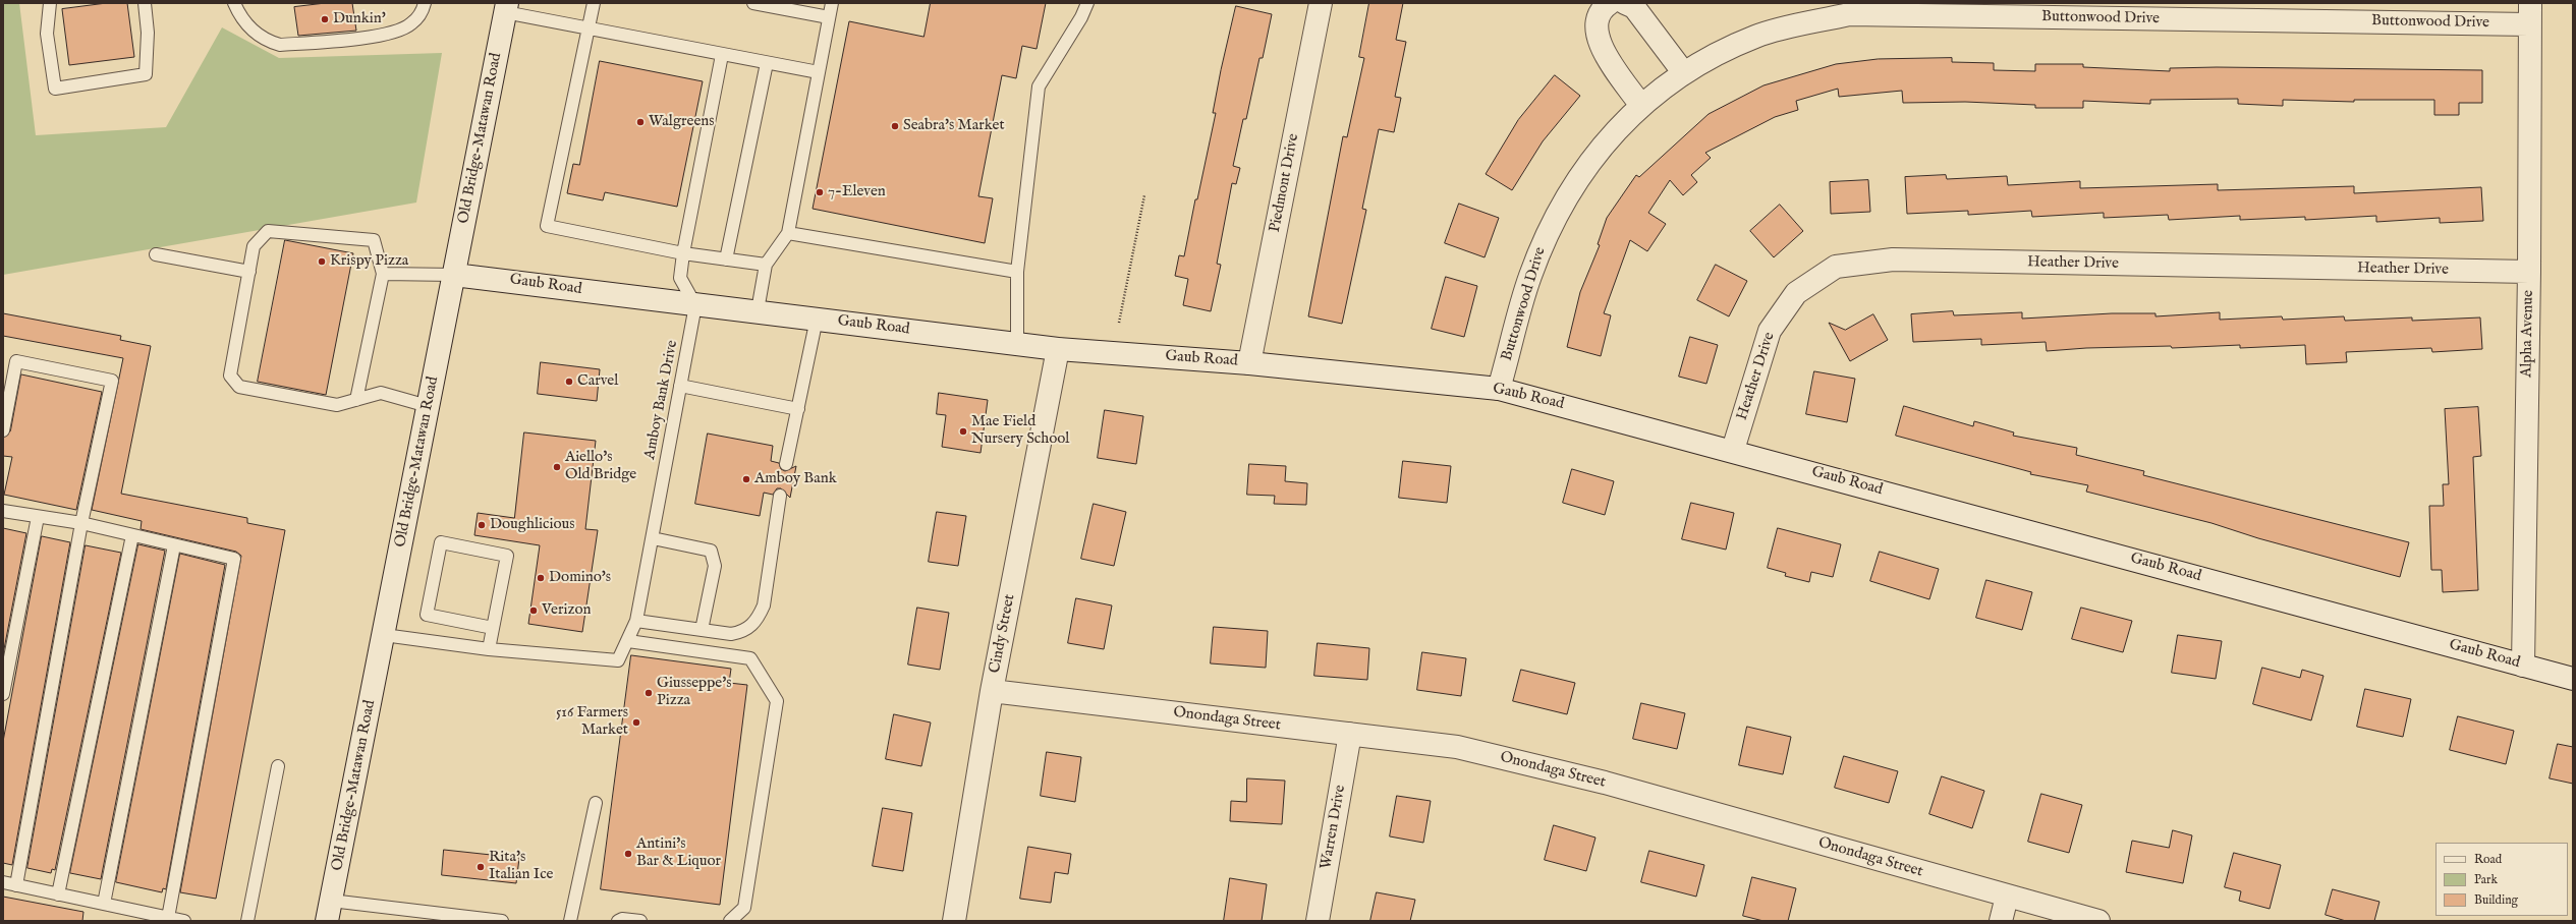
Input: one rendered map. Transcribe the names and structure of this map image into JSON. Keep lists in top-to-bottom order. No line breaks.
{"streets":{"street":["Buttonwood Drive","Old Bridge-Matawan Road","Piedmont Drive","Heather Drive","Gaub Road","Alpha Avenue","Cindy Street","Onondaga Street","Warren Drive"],"lane":["Amboy Bank Drive"]},"crossings":[["Buttonwood Drive","Gaub Road"],["Buttonwood Drive","Alpha Avenue"],["Old Bridge-Matawan Road","Gaub Road"],["Piedmont Drive","Gaub Road"],["Heather Drive","Gaub Road"],["Heather Drive","Alpha Avenue"],["Gaub Road","Alpha Avenue"],["Gaub Road","Amboy Bank Drive"],["Gaub Road","Cindy Street"],["Cindy Street","Onondaga Street"],["Onondaga Street","Warren Drive"]],"places":["Dunkin'","Walgreens","Seabra's Market","7-Eleven","Krispy Pizza","Carvel","Mae Field Nursery School","Aiello's Old Bridge","Amboy Bank","Doughlicious","Domino's","Verizon","Giusseppe's Pizza","516 Farmers Market","Antini's Bar & Liquor","Rita's Italian Ice"],"legend":["Road","Park","Building"]}
